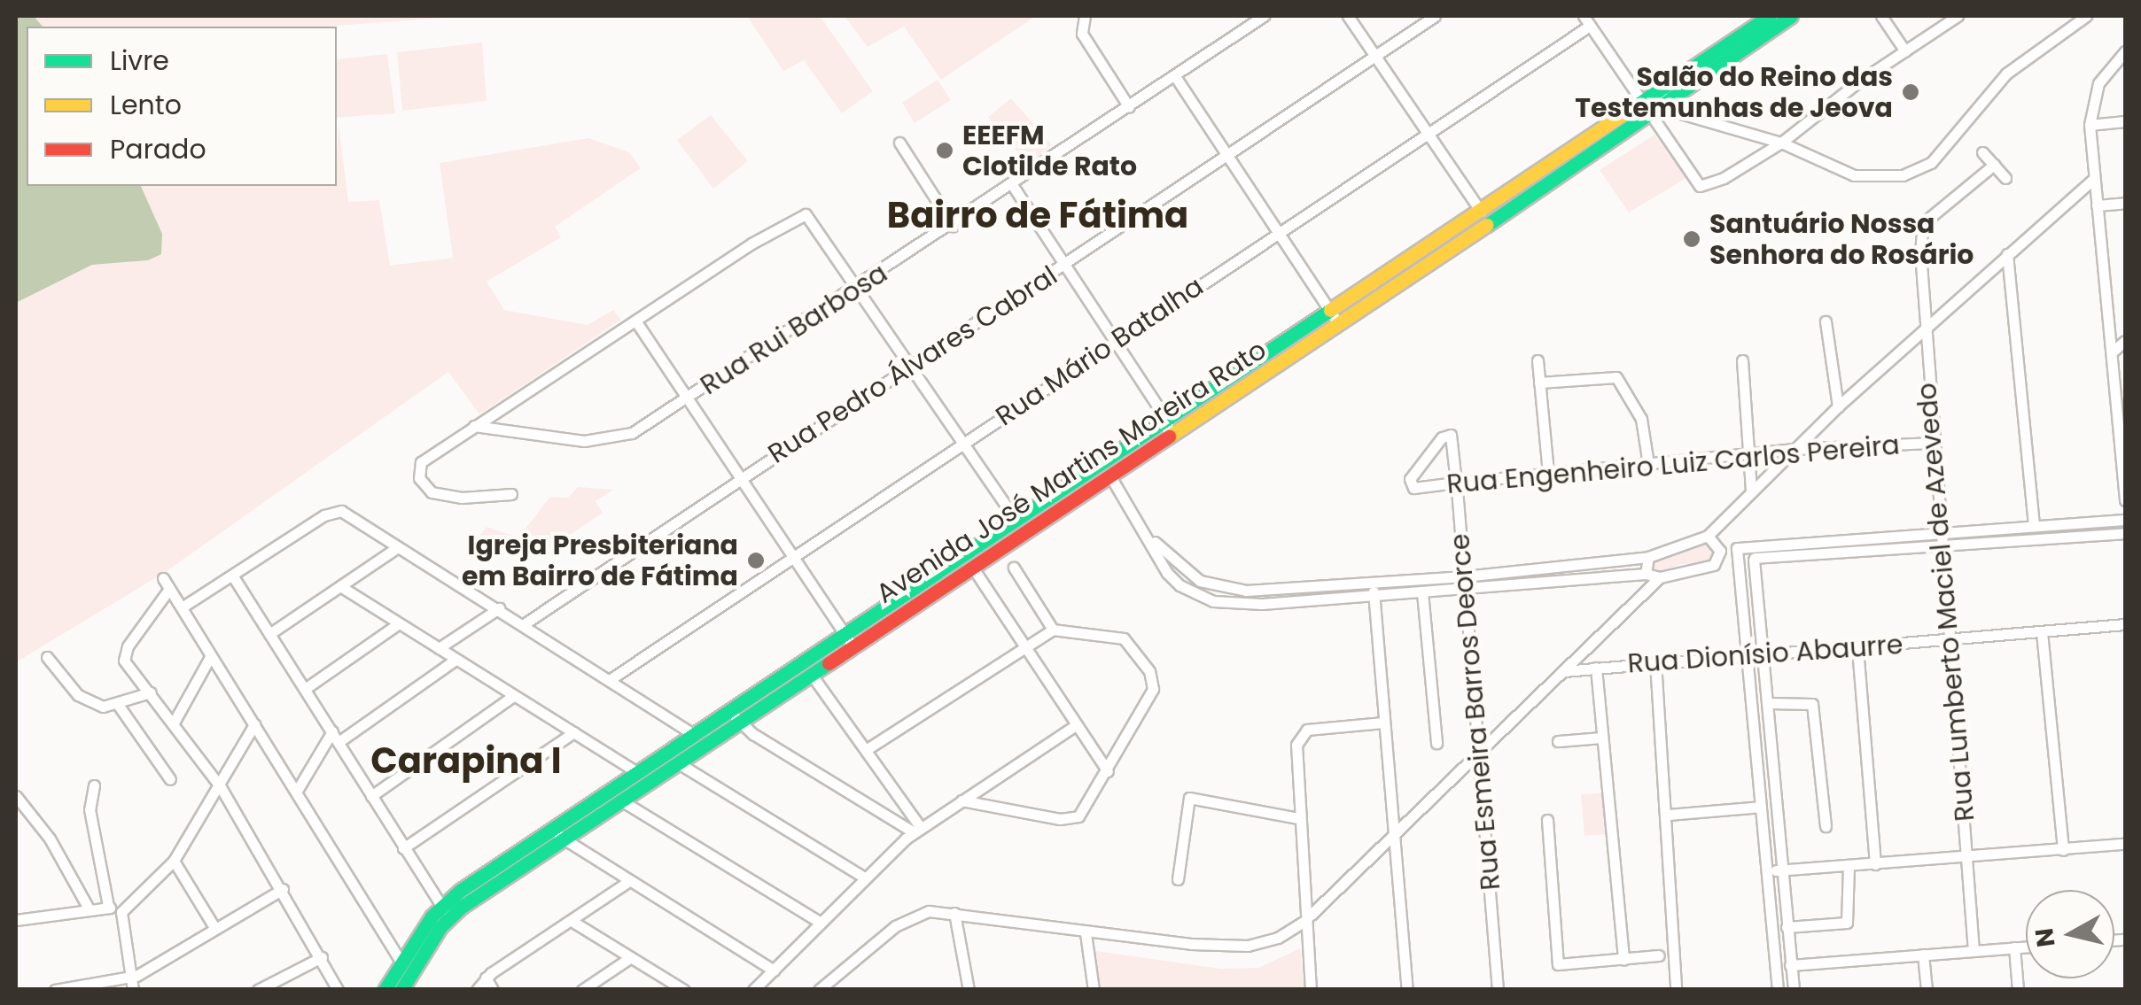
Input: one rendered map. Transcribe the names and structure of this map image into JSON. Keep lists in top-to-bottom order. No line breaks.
{"streets":{"street":["Rua Rui Barbosa","Rua Mário Batalha","Rua Pedro Álvares Cabral","Rua Engenheiro Luiz Carlos Pereira","Avenida José Martins Moreira Rato","Rua Lumberto Maciel de Azevedo","Rua Dionísio Abaurre","Rua Esmeira Barros Deorce"]},"crossings":[["Rua Engenheiro Luiz Carlos Pereira","Rua Lumberto Maciel de Azevedo"],["Rua Engenheiro Luiz Carlos Pereira","Rua Esmeira Barros Deorce"],["Rua Lumberto Maciel de Azevedo","Rua Dionísio Abaurre"]],"districts":["Bairro de Fátima","Carapina I"],"places":["Salão do Reino das Testemunhas de Jeova","EEEFM Clotilde Rato","Santuário Nossa Senhora do Rosário","Igreja Presbiteriana em Bairro de Fátima"],"legend":["Livre","Lento","Parado"],"north":"left"}
